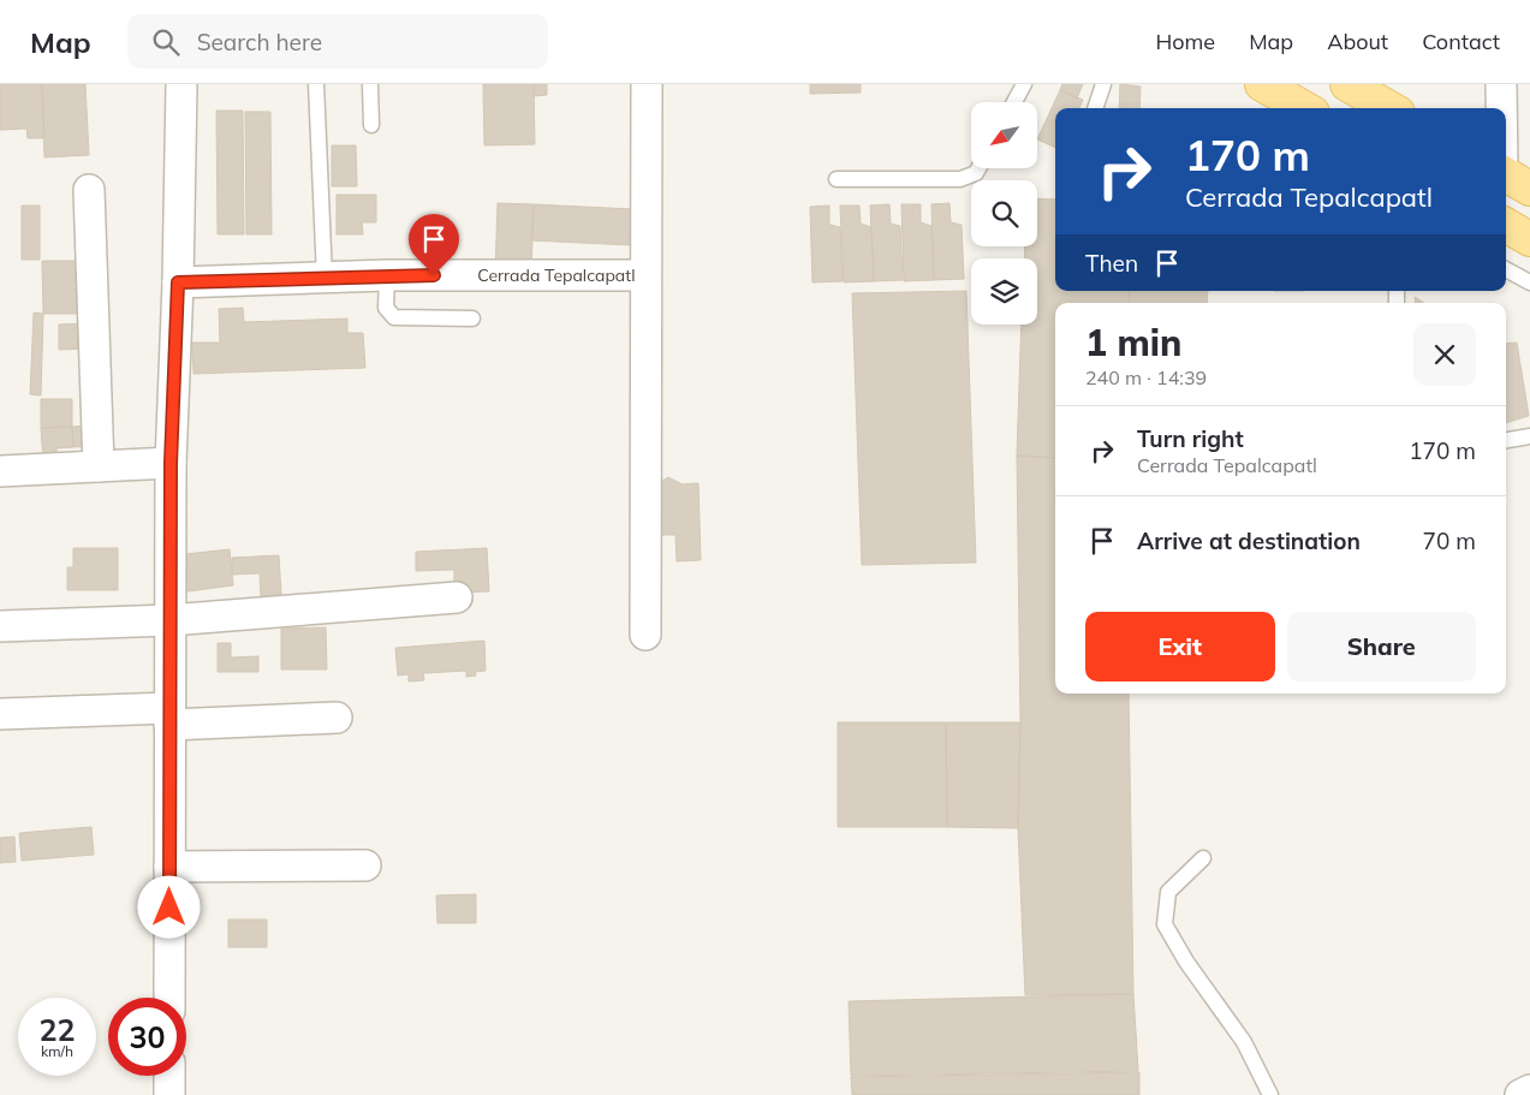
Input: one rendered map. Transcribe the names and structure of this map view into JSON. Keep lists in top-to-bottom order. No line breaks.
{"streets":{"street":["Cerrada Tepalcapatl"]},"north":"bottom left","page":{"header":"Map","search":"Search here","nav":["Home","Map","About","Contact"],"turn":["170 m","Cerrada Tepalcapatl"],"then":"Then","heading":["1 min","240 m · 14:39"],"list":[{"name":"Turn right","note":"Cerrada Tepalcapatl","value":"170 m"},{"name":"Arrive at destination","value":"70 m"}],"buttons":["Exit","Share"],"speed":"22 km/h","limit":"30"}}
